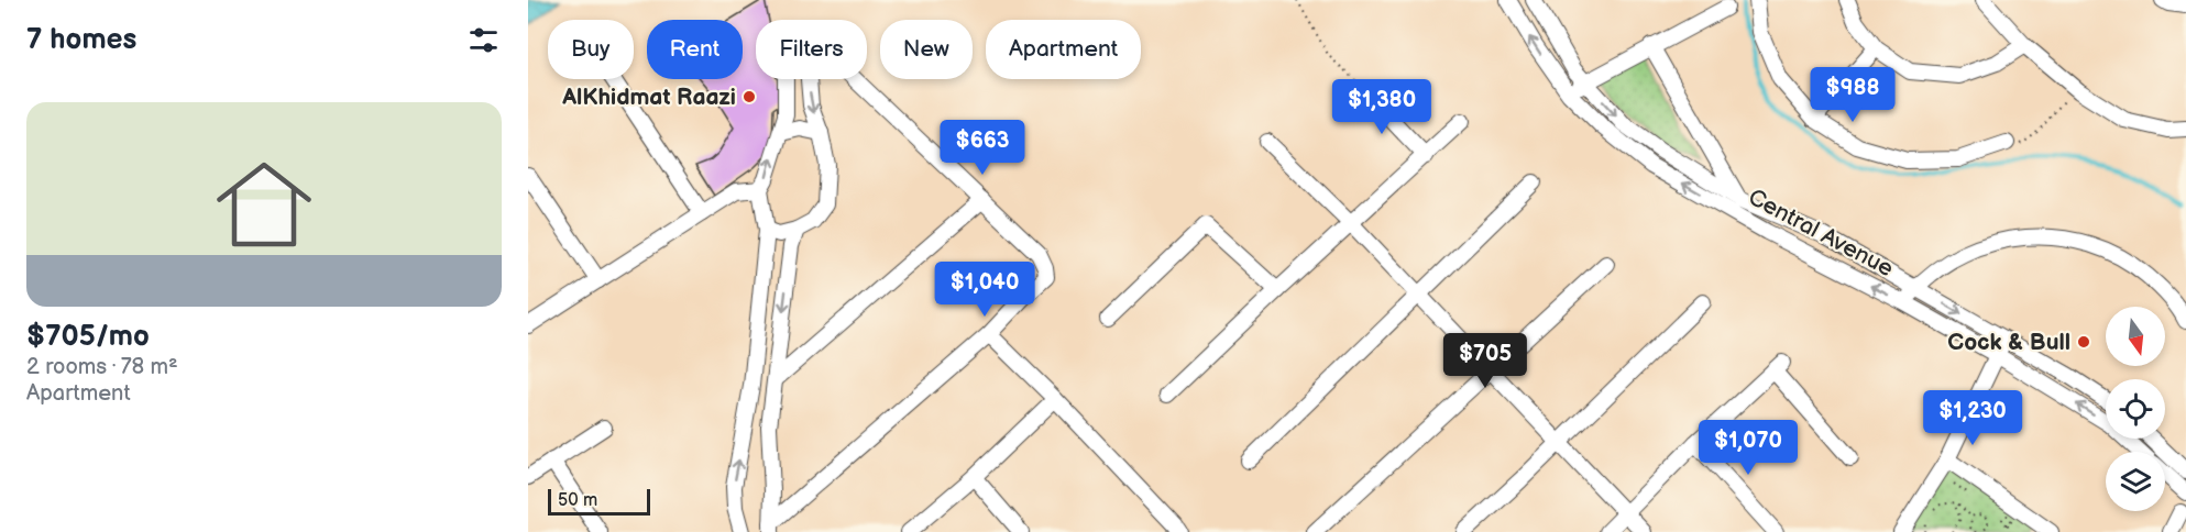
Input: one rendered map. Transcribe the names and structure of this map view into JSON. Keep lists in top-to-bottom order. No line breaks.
{"streets":{"street":["Central Avenue"]},"places":["AlKhidmat Raazi","Cock & Bull"],"scale_bar":"50 m","north":"bottom","page":{"heading":"7 homes","chip":["Buy","Rent","Filters","New","Apartment"],"price":["$988","$1,380","$663","$1,040","$705","$1,230","$1,070"],"list":[{"name":"$705/mo","note":"2 rooms · 78 m² · Apartment"}],"scale":"50 m"}}
